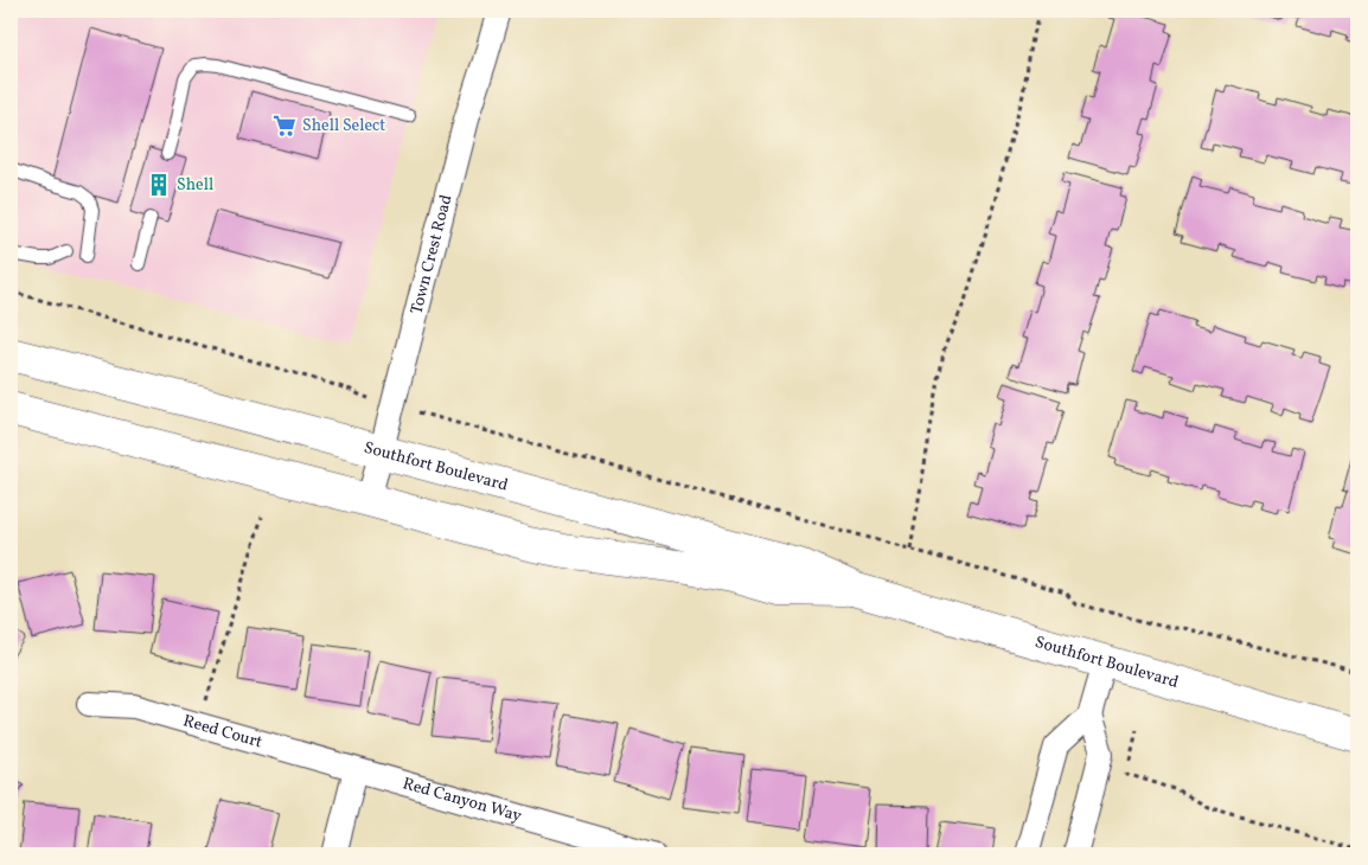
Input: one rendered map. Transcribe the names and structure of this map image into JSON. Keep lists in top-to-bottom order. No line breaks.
{"streets":{"street":["Town Crest Road","Southfort Boulevard","Reed Court","Red Canyon Way"]},"crossings":[["Town Crest Road","Southfort Boulevard"],["Reed Court","Red Canyon Way"]],"places":{"supermarket":["Shell Select"],"building":["Shell"]}}
